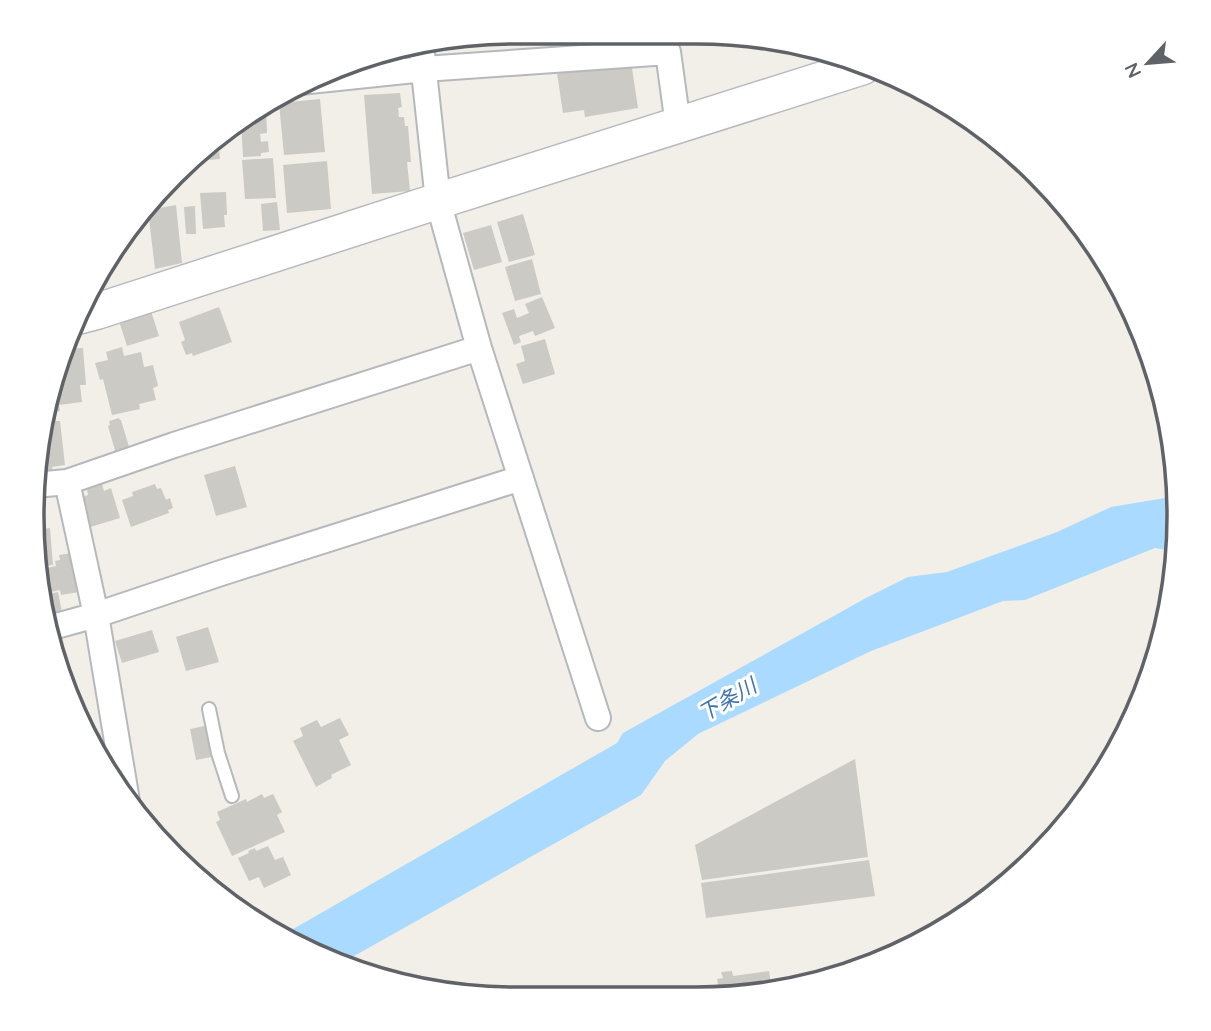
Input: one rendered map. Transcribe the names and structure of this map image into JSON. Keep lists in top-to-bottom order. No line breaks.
{"water":["下条川"],"north":"bottom left"}
